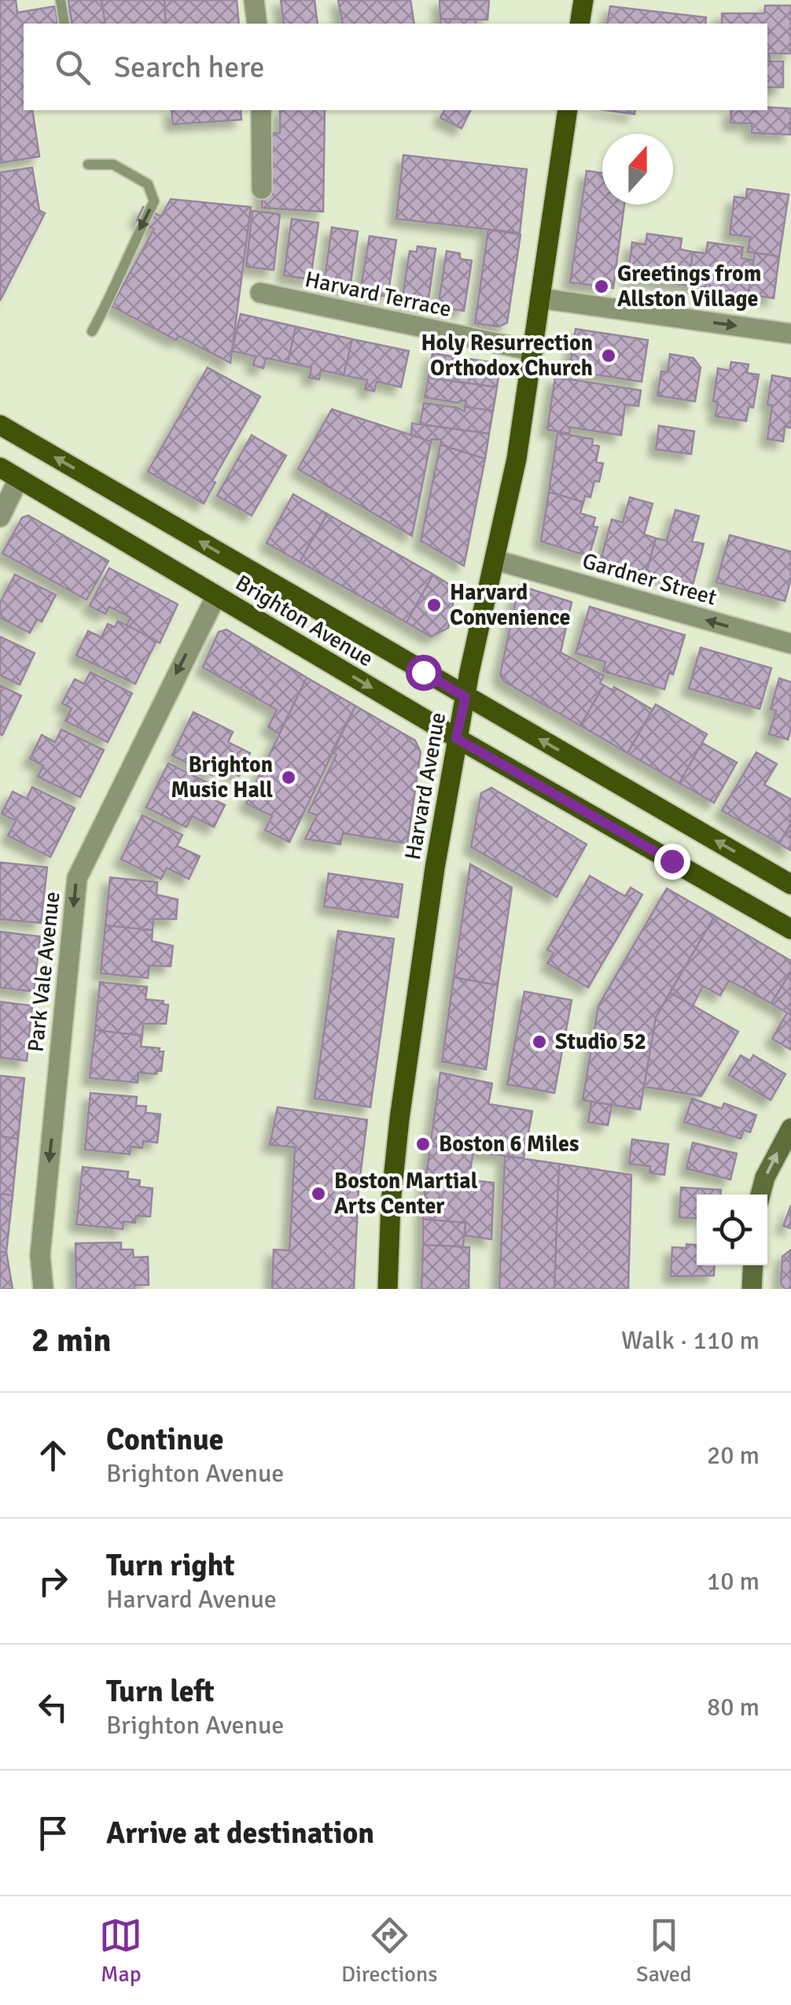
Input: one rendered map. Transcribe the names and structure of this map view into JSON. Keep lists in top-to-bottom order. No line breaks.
{"streets":{"main road":["Brighton Avenue","Harvard Avenue"],"street":["Harvard Terrace","Gardner Street","Park Vale Avenue"]},"crossings":[["Harvard Terrace","Harvard Avenue"],["Gardner Street","Harvard Avenue"],["Brighton Avenue","Harvard Avenue"],["Brighton Avenue","Park Vale Avenue"]],"one_way":["Gardner Street","Park Vale Avenue"],"places":["Greetings from Allston Village","Holy Resurrection Orthodox Church","Harvard Convenience","Brighton Music Hall","Studio 52","Boston 6 Miles","Boston Martial Arts Center"],"north":"top","page":{"search":"Search here","heading":["2 min","Walk · 110 m"],"list":[["Continue","Brighton Avenue","20 m"],["Turn right","Harvard Avenue","10 m"],["Turn left","Brighton Avenue","80 m"],"Arrive at destination"],"nav":["Map","Directions","Saved"]}}
